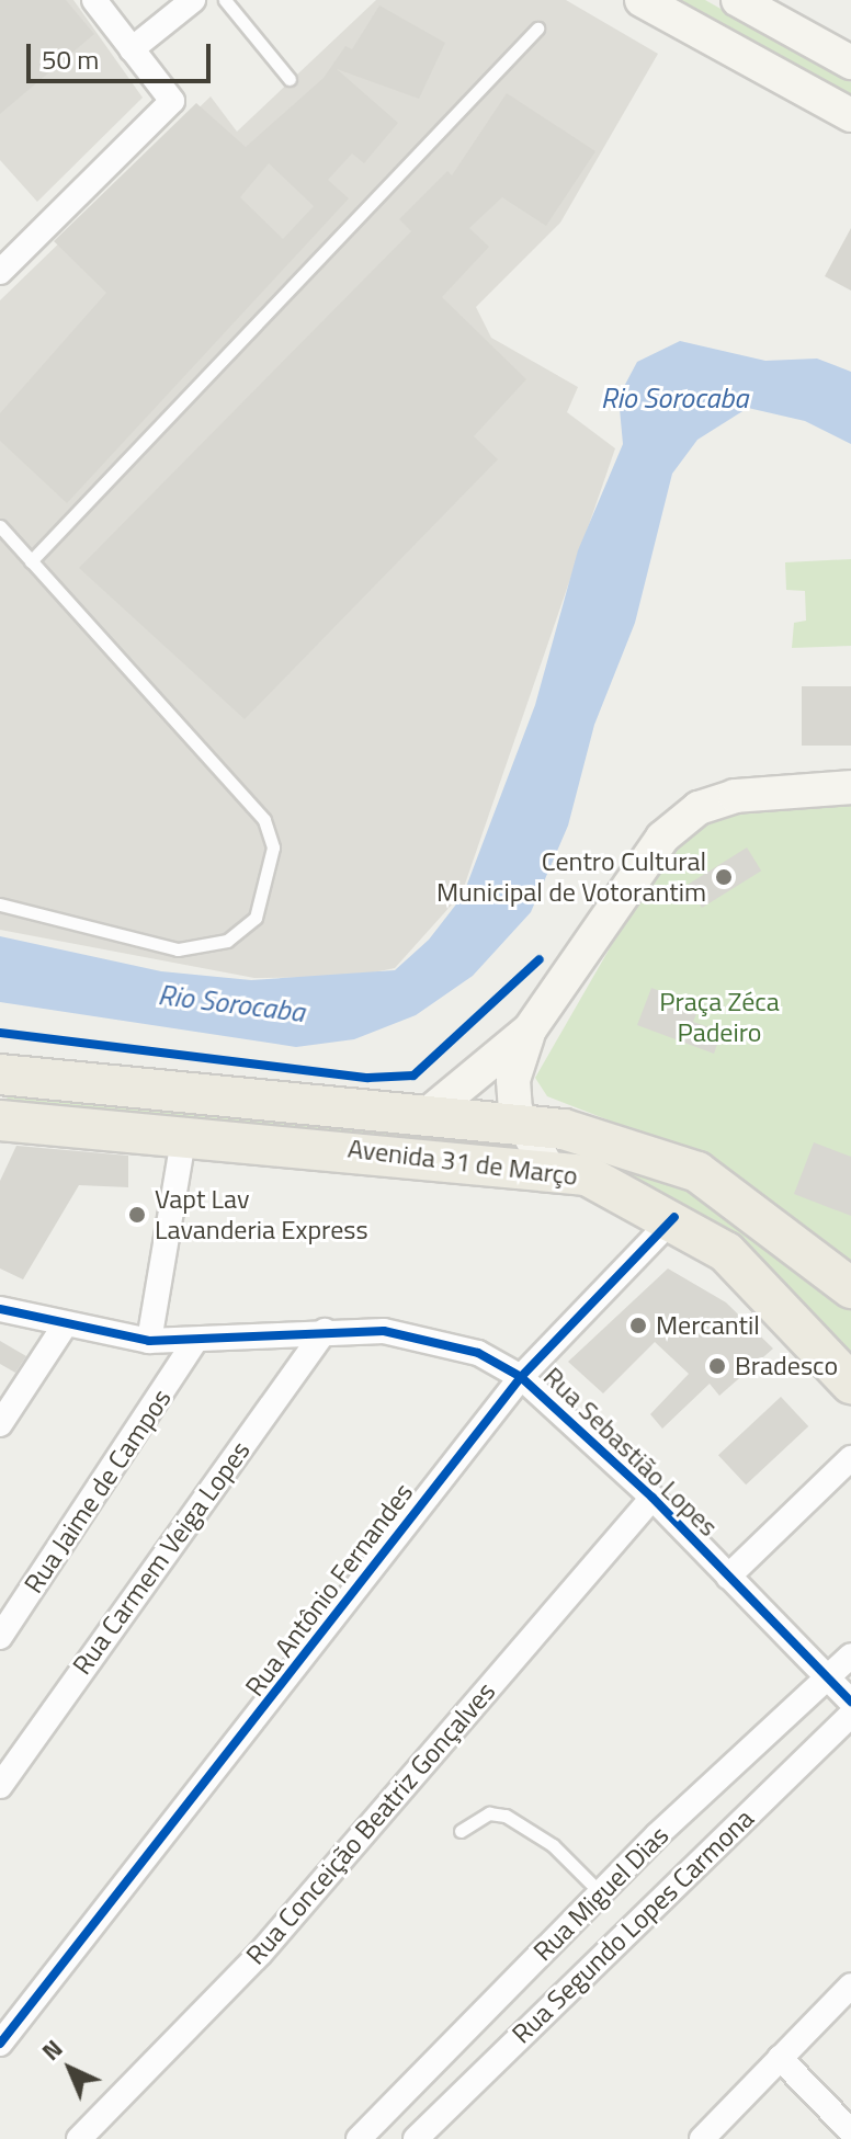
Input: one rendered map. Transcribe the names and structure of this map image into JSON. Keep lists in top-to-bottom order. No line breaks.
{"streets":{"highway":["Avenida 31 de Março"],"street":["Rua Sebastião Lopes","Rua Jaime de Campos","Rua Carmem Veiga Lopes","Rua Antônio Fernandes","Rua Conceição Beatriz Gonçalves","Rua Miguel Dias","Rua Segundo Lopes Carmona"]},"crossings":[["Avenida 31 de Março","Rua Antônio Fernandes"],["Rua Sebastião Lopes","Rua Jaime de Campos"],["Rua Sebastião Lopes","Rua Carmem Veiga Lopes"],["Rua Sebastião Lopes","Rua Antônio Fernandes"],["Rua Sebastião Lopes","Rua Conceição Beatriz Gonçalves"],["Rua Sebastião Lopes","Rua Miguel Dias"]],"water":["Rio Sorocaba"],"parks":["Praça Zéca Padeiro"],"places":["Centro Cultural Municipal de Votorantim","Vapt Lav Lavanderia Express","Mercantil","Bradesco"],"scale_bar":"50 m","north":"top left"}
